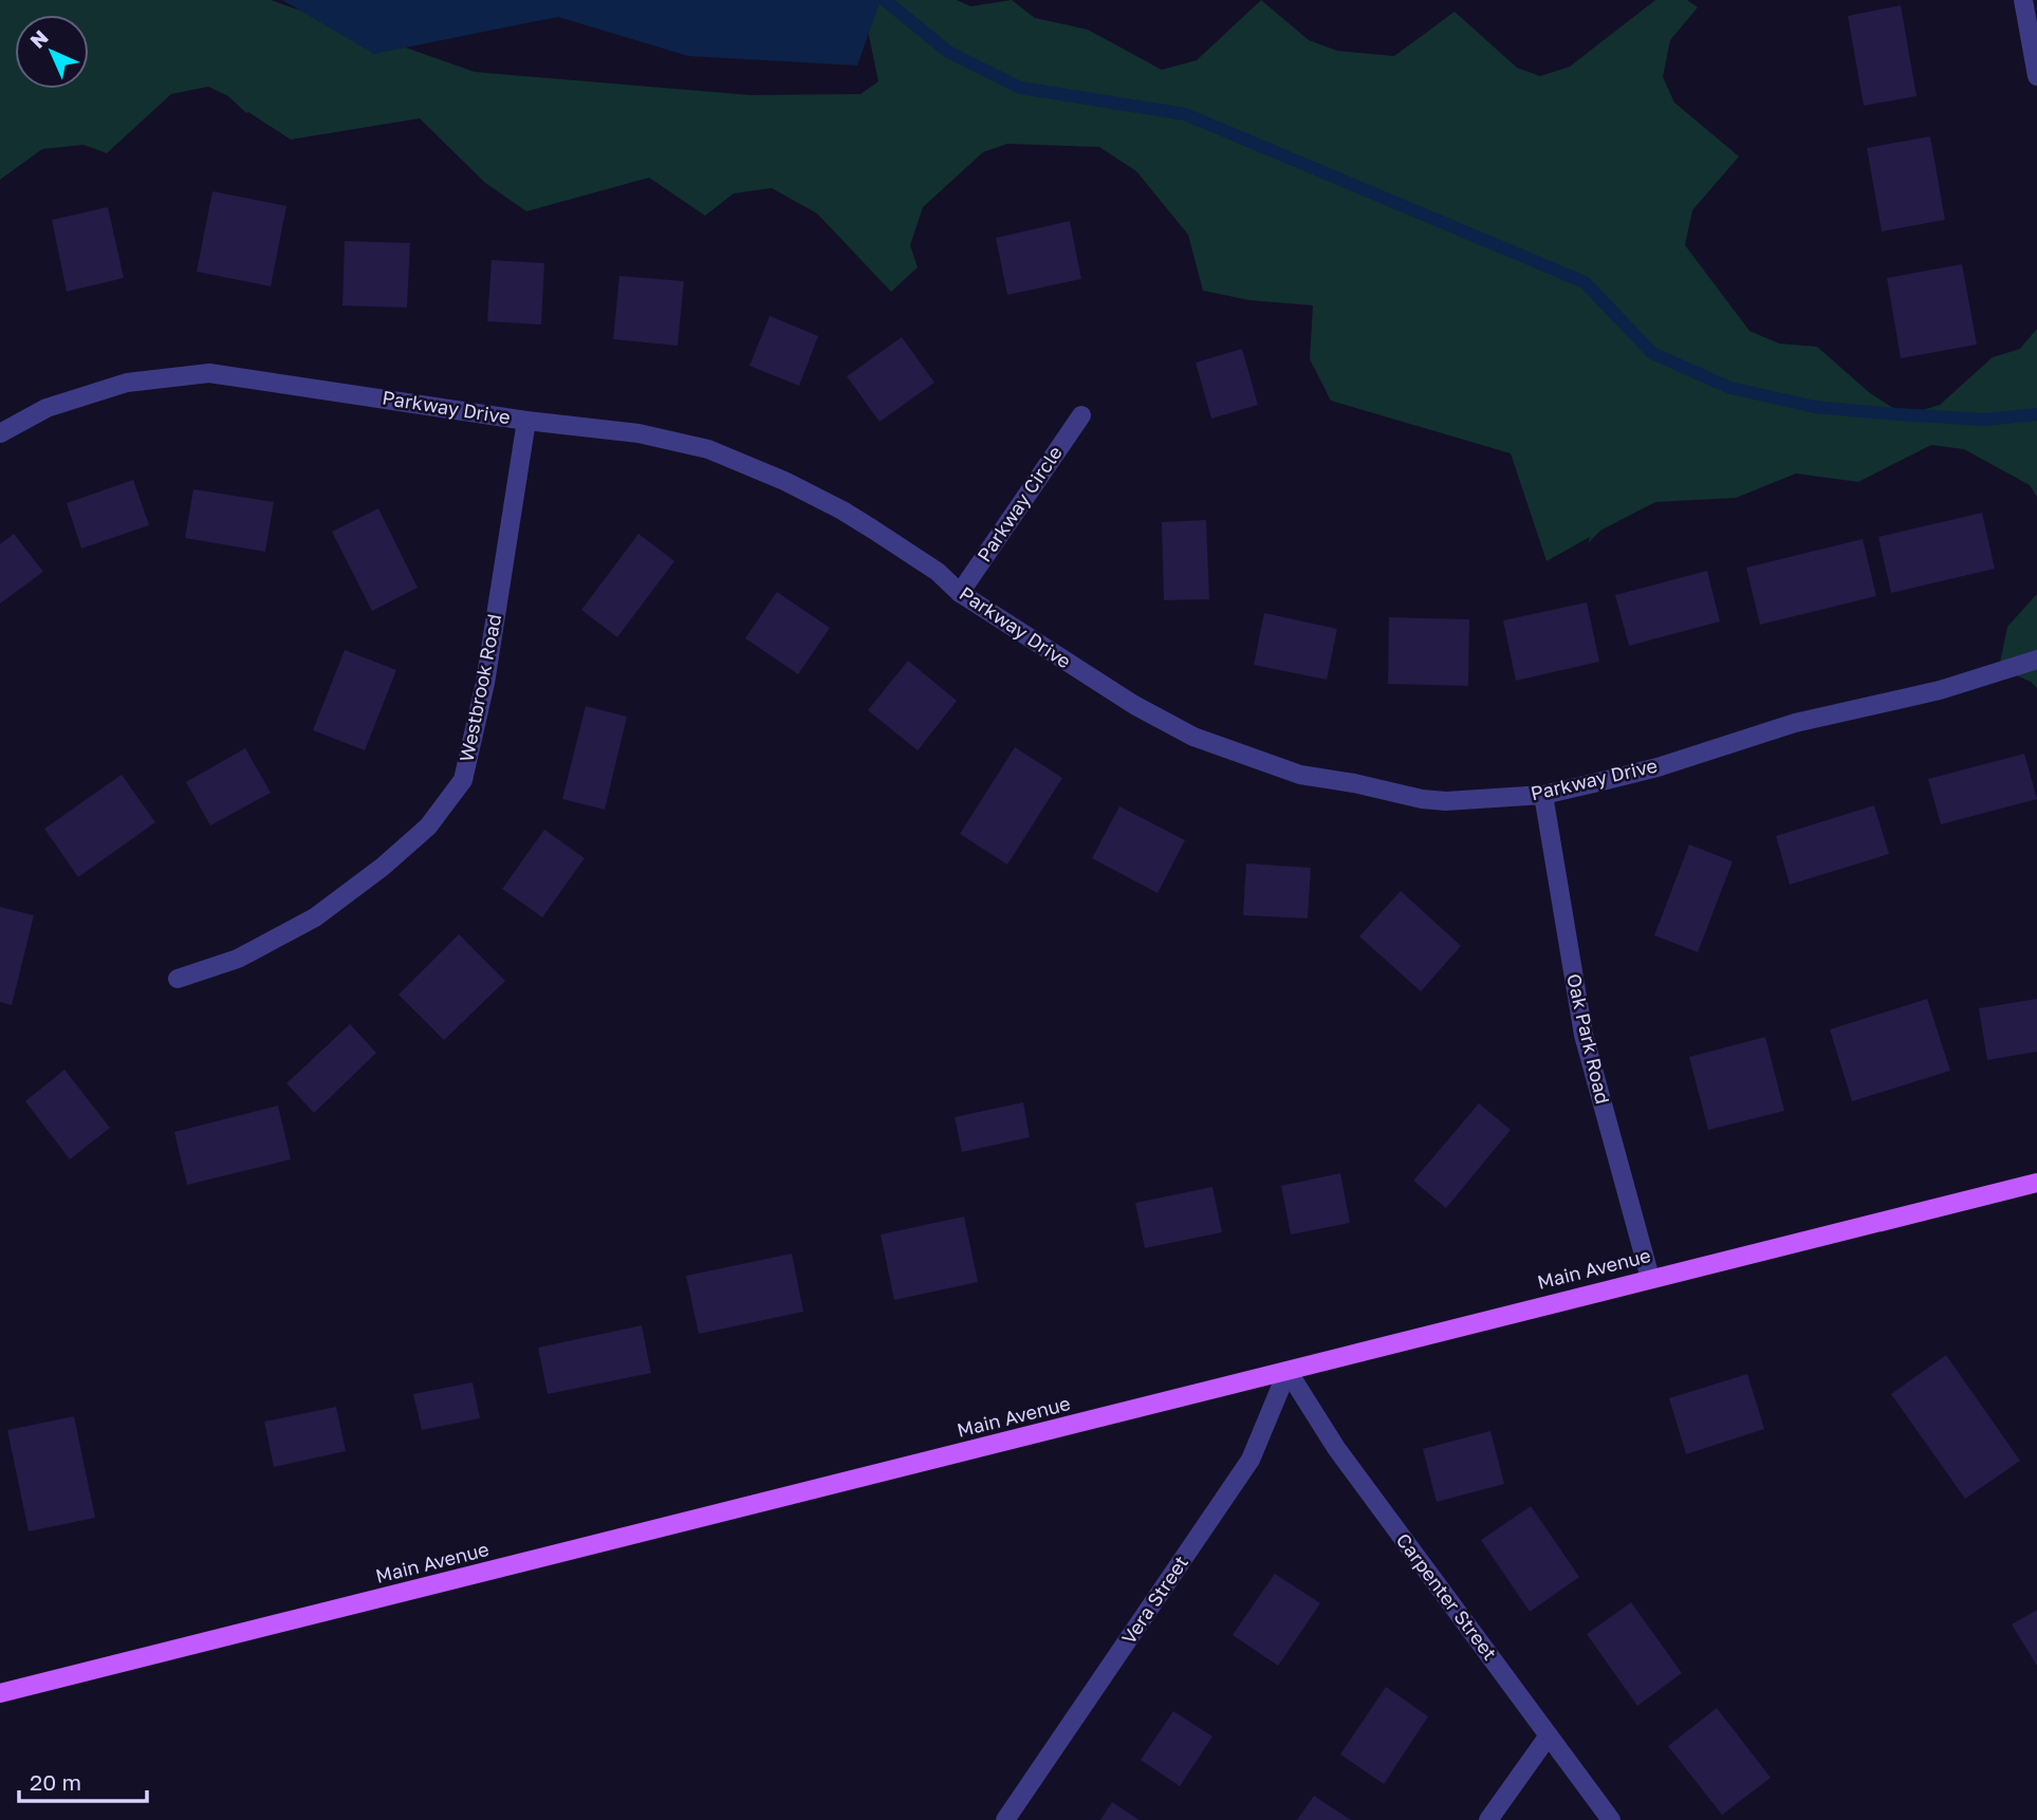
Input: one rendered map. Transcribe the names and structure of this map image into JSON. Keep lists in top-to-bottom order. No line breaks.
{"streets":{"main road":["Main Avenue"],"street":["Parkway Drive","Parkway Circle","Westbrook Road","Oak Park Road","Carpenter Street","Vera Street"]},"crossings":[["Parkway Drive","Parkway Circle"],["Parkway Drive","Westbrook Road"],["Parkway Drive","Oak Park Road"],["Oak Park Road","Main Avenue"],["Main Avenue","Carpenter Street"],["Main Avenue","Vera Street"],["Carpenter Street","Vera Street"]],"scale_bar":"20 m","north":"top left"}
